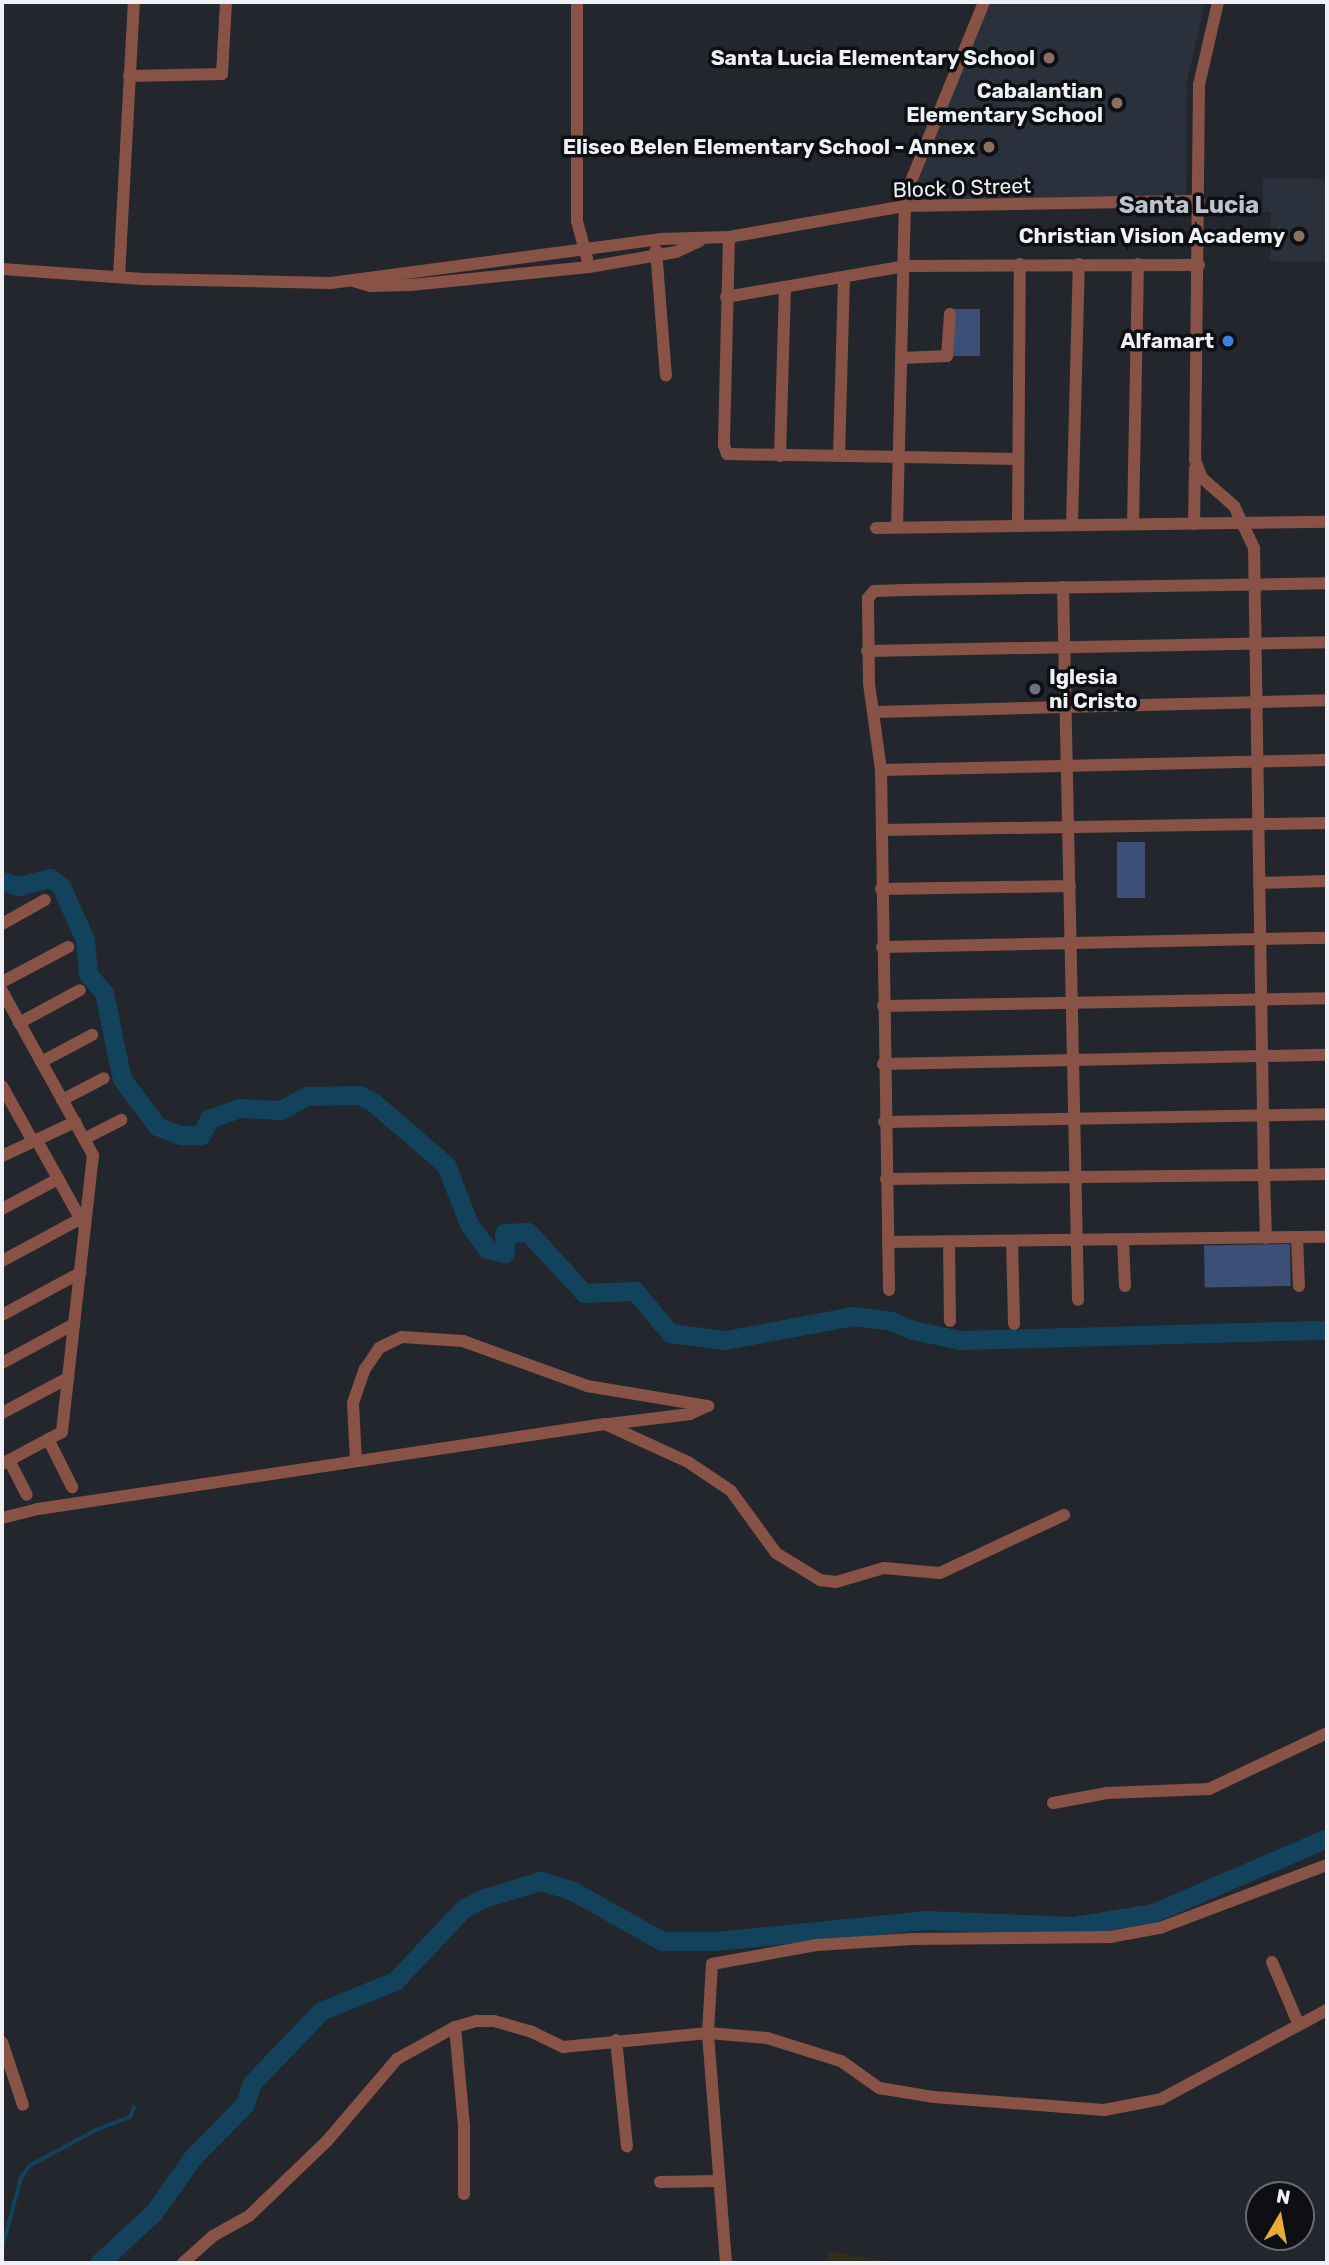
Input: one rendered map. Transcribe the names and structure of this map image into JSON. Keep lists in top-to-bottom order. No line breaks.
{"streets":{"street":["Block O Street"]},"districts":["Santa Lucia"],"places":["Santa Lucia Elementary School","Cabalantian Elementary School","Eliseo Belen Elementary School - Annex","Christian Vision Academy","Alfamart","Iglesia ni Cristo"],"north":"top"}
